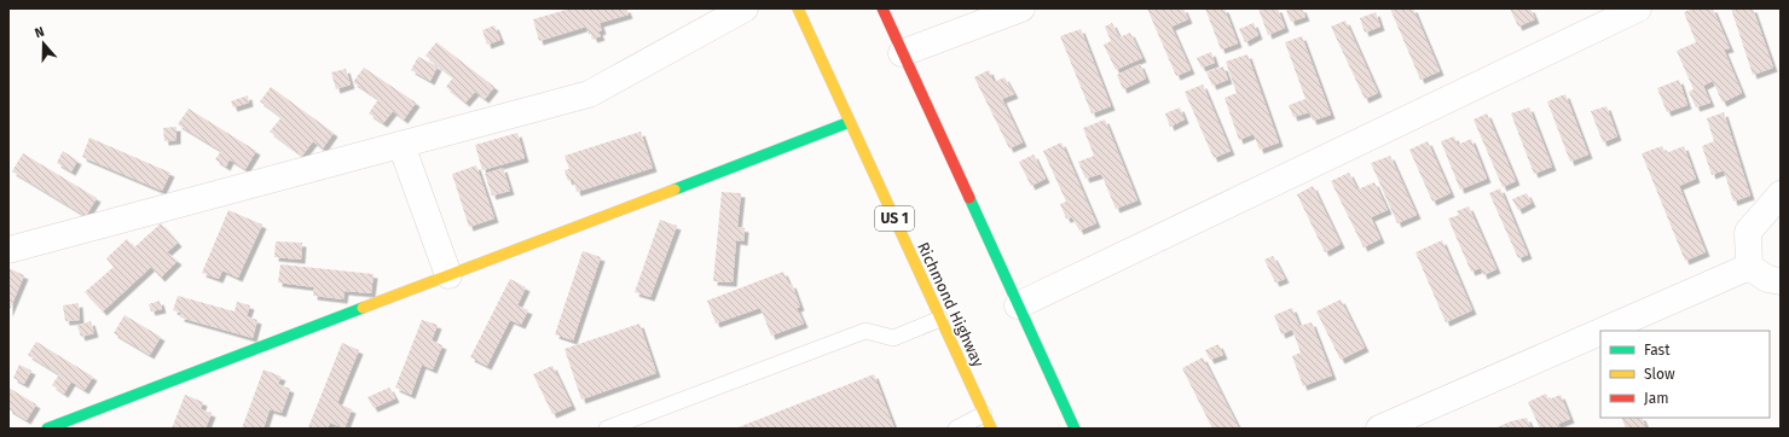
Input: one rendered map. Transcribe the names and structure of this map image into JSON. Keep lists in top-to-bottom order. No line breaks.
{"streets":{"main road":["US 1","Richmond Highway"]},"legend":["Fast","Slow","Jam"],"north":"top"}
